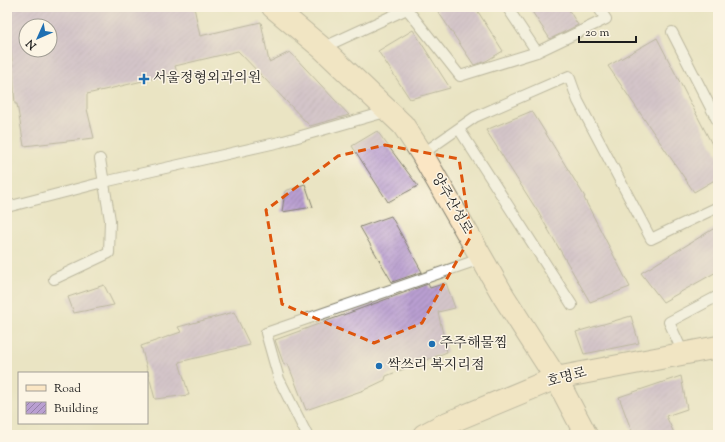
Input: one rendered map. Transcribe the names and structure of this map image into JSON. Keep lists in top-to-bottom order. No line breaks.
{"streets":{"street":["양주산성로","호명로"]},"crossings":[["양주산성로","호명로"]],"places":{"health":["서울정형외과의원"],"other":["주주해물찜","싹쓰리 복지리점"]},"legend":["Road","Building"],"scale_bar":"20 m","north":"bottom left"}
